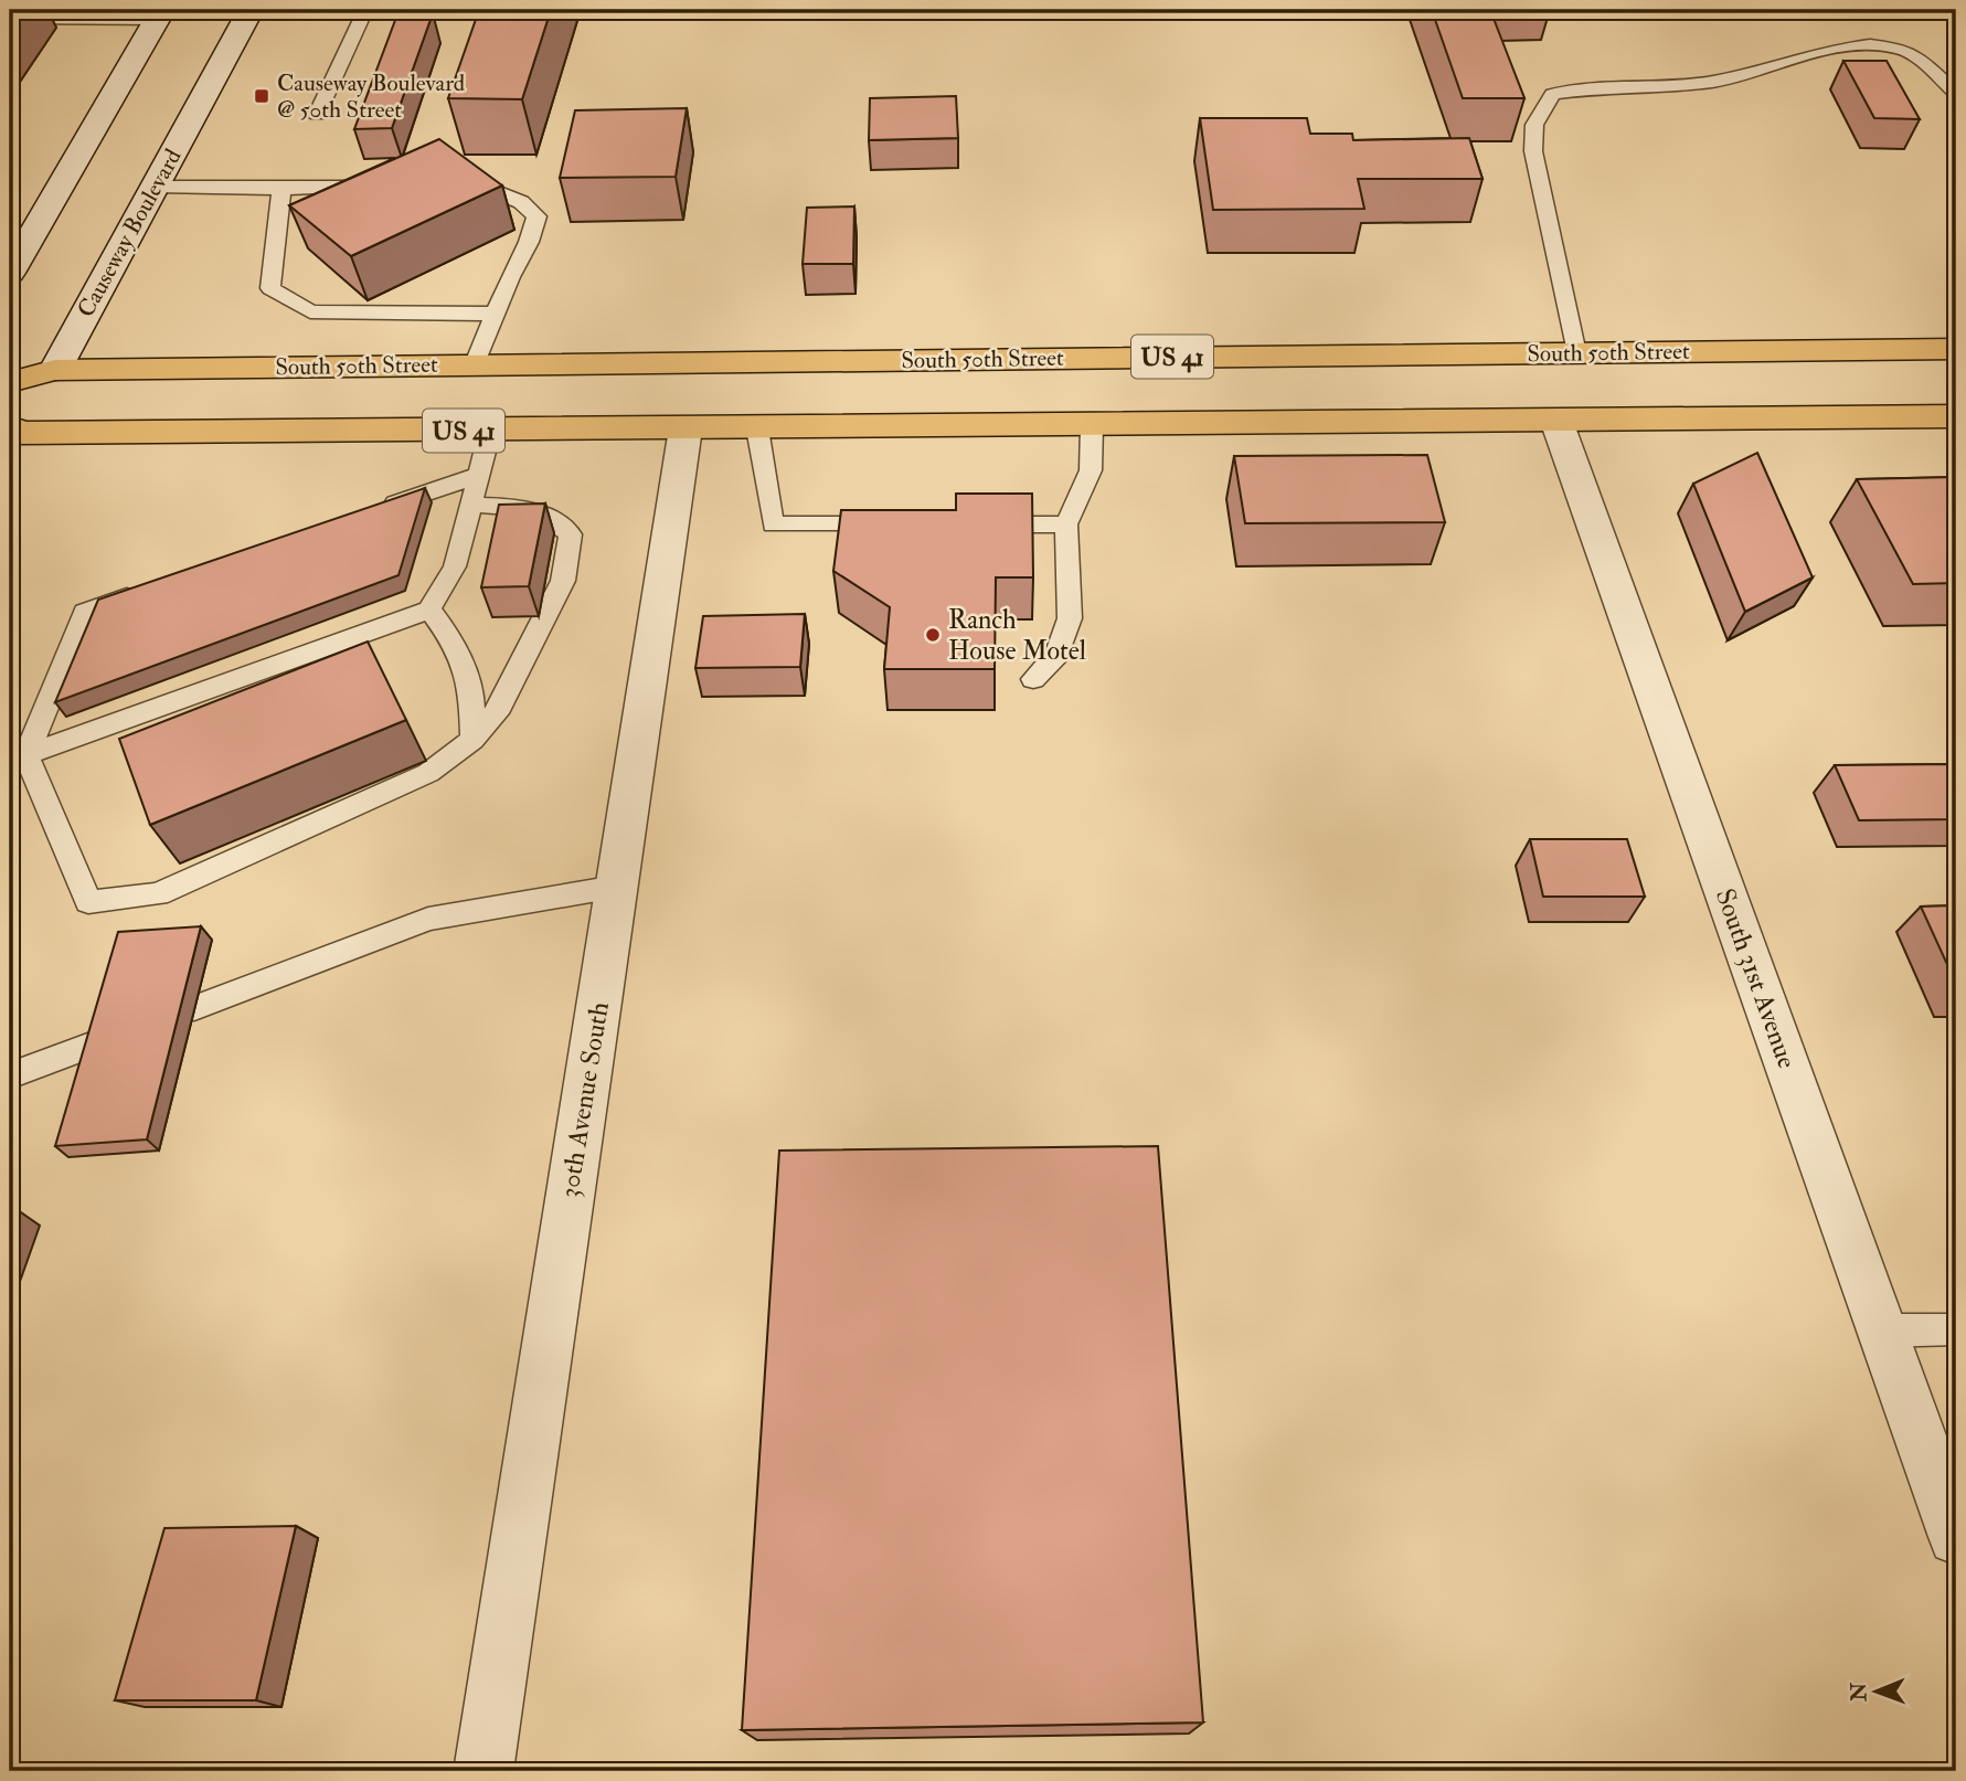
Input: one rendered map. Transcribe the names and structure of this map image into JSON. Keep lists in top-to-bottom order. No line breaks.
{"streets":{"main road":["Causeway Boulevard","South 50th Street","US 41"],"street":["South 31st Avenue","30th Avenue South"]},"crossings":[["Causeway Boulevard","South 50th Street"],["Causeway Boulevard","US 41"],["US 41","South 31st Avenue"],["US 41","30th Avenue South"]],"places":{"transit":["Causeway Boulevard @ 50th Street"],"other":["Ranch House Motel"]},"north":"left"}
